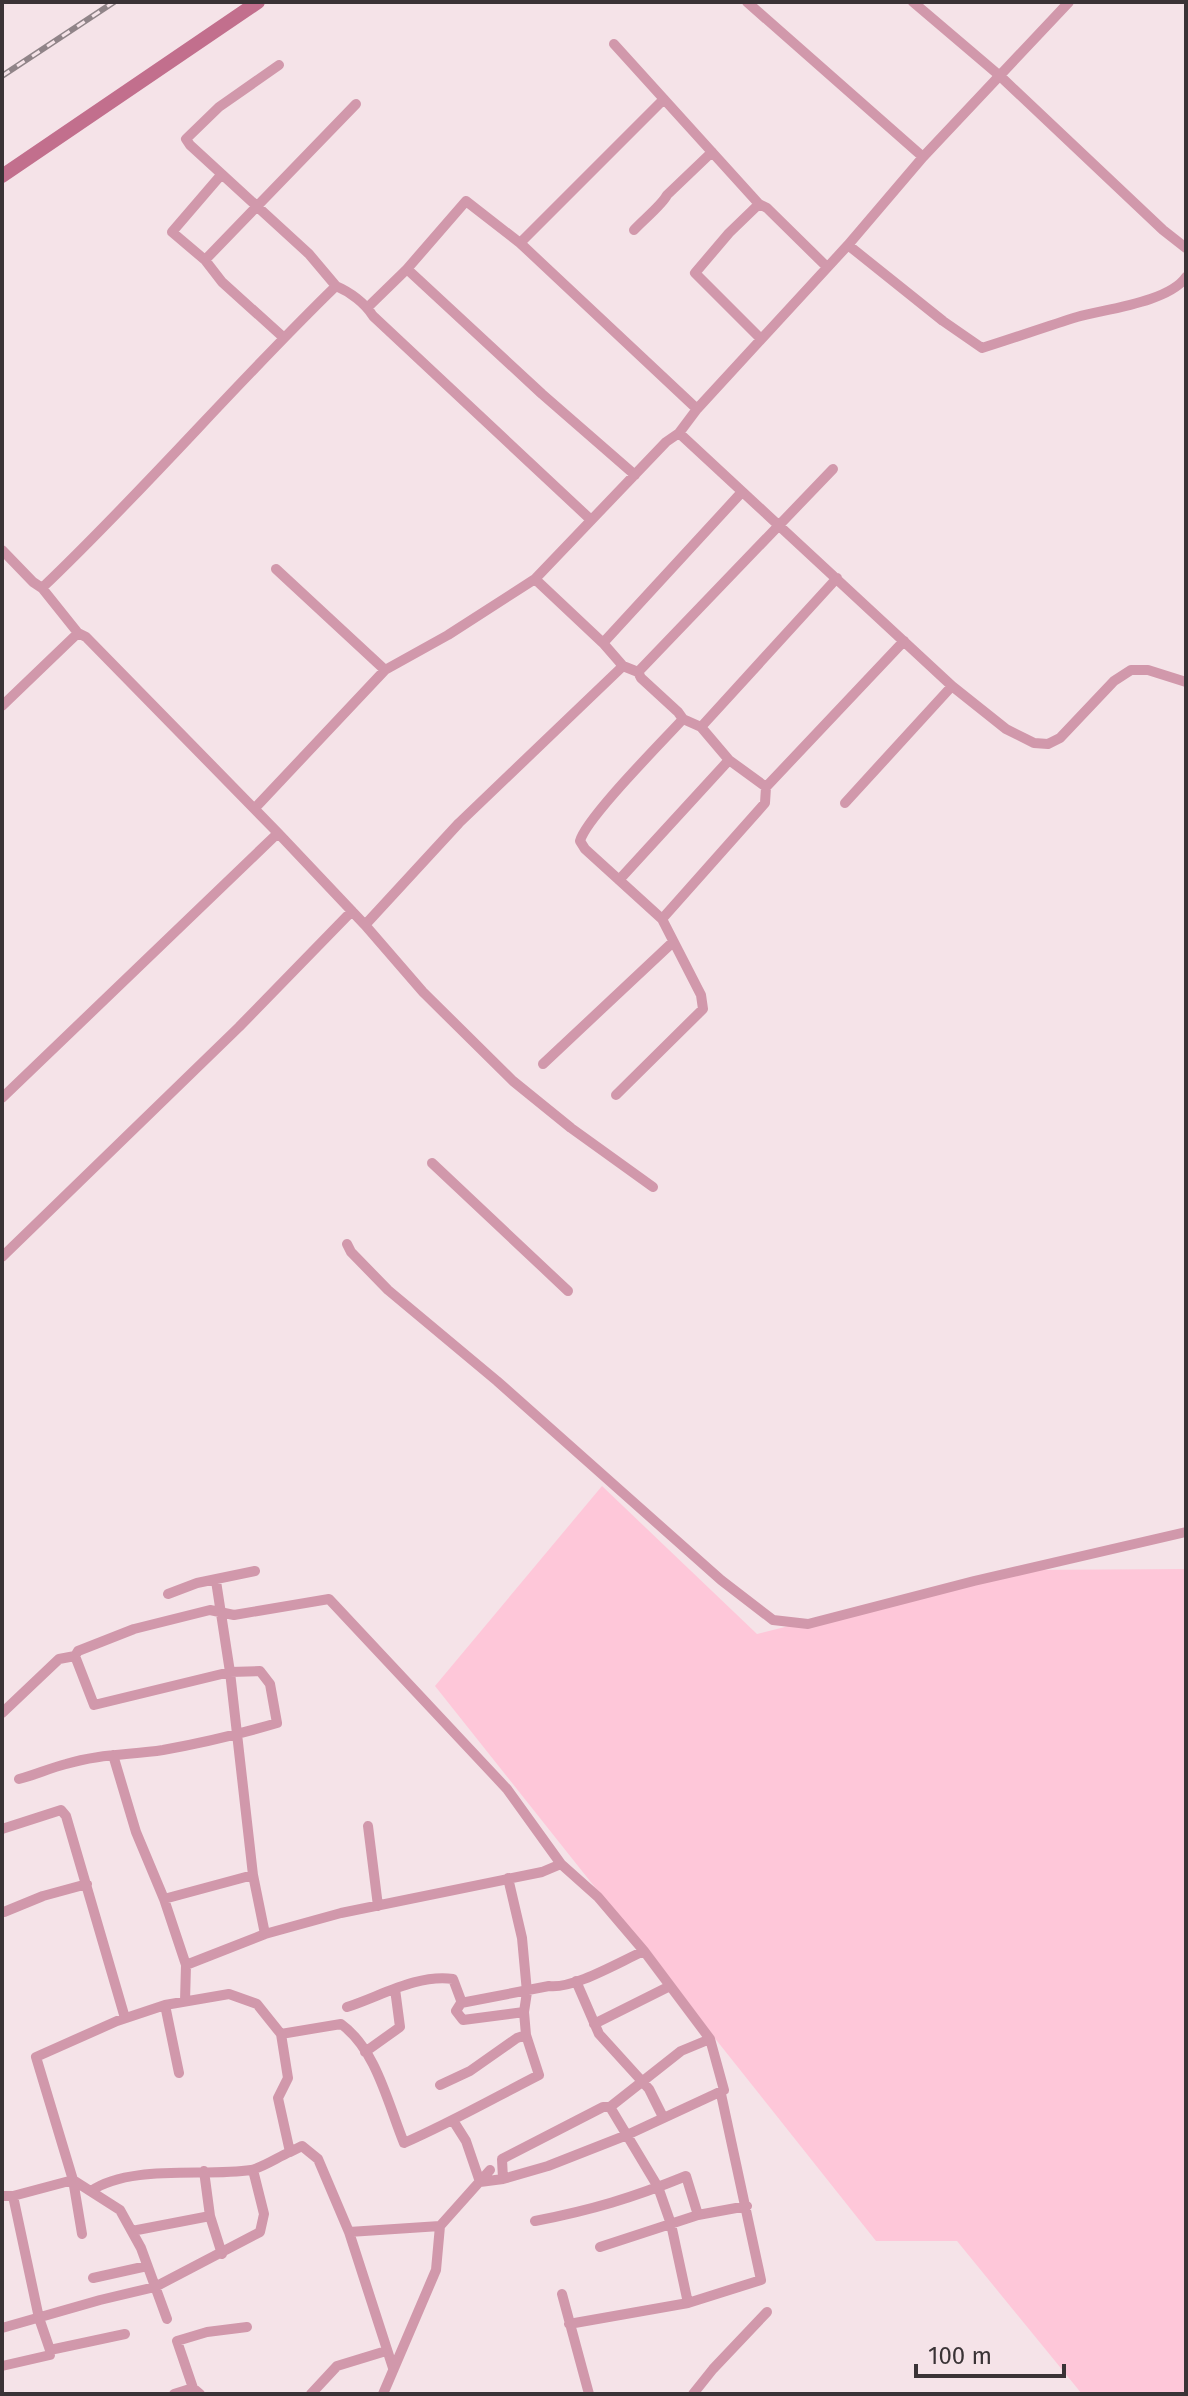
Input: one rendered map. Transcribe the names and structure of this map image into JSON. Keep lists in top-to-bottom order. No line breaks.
{"scale_bar":"100 m"}
